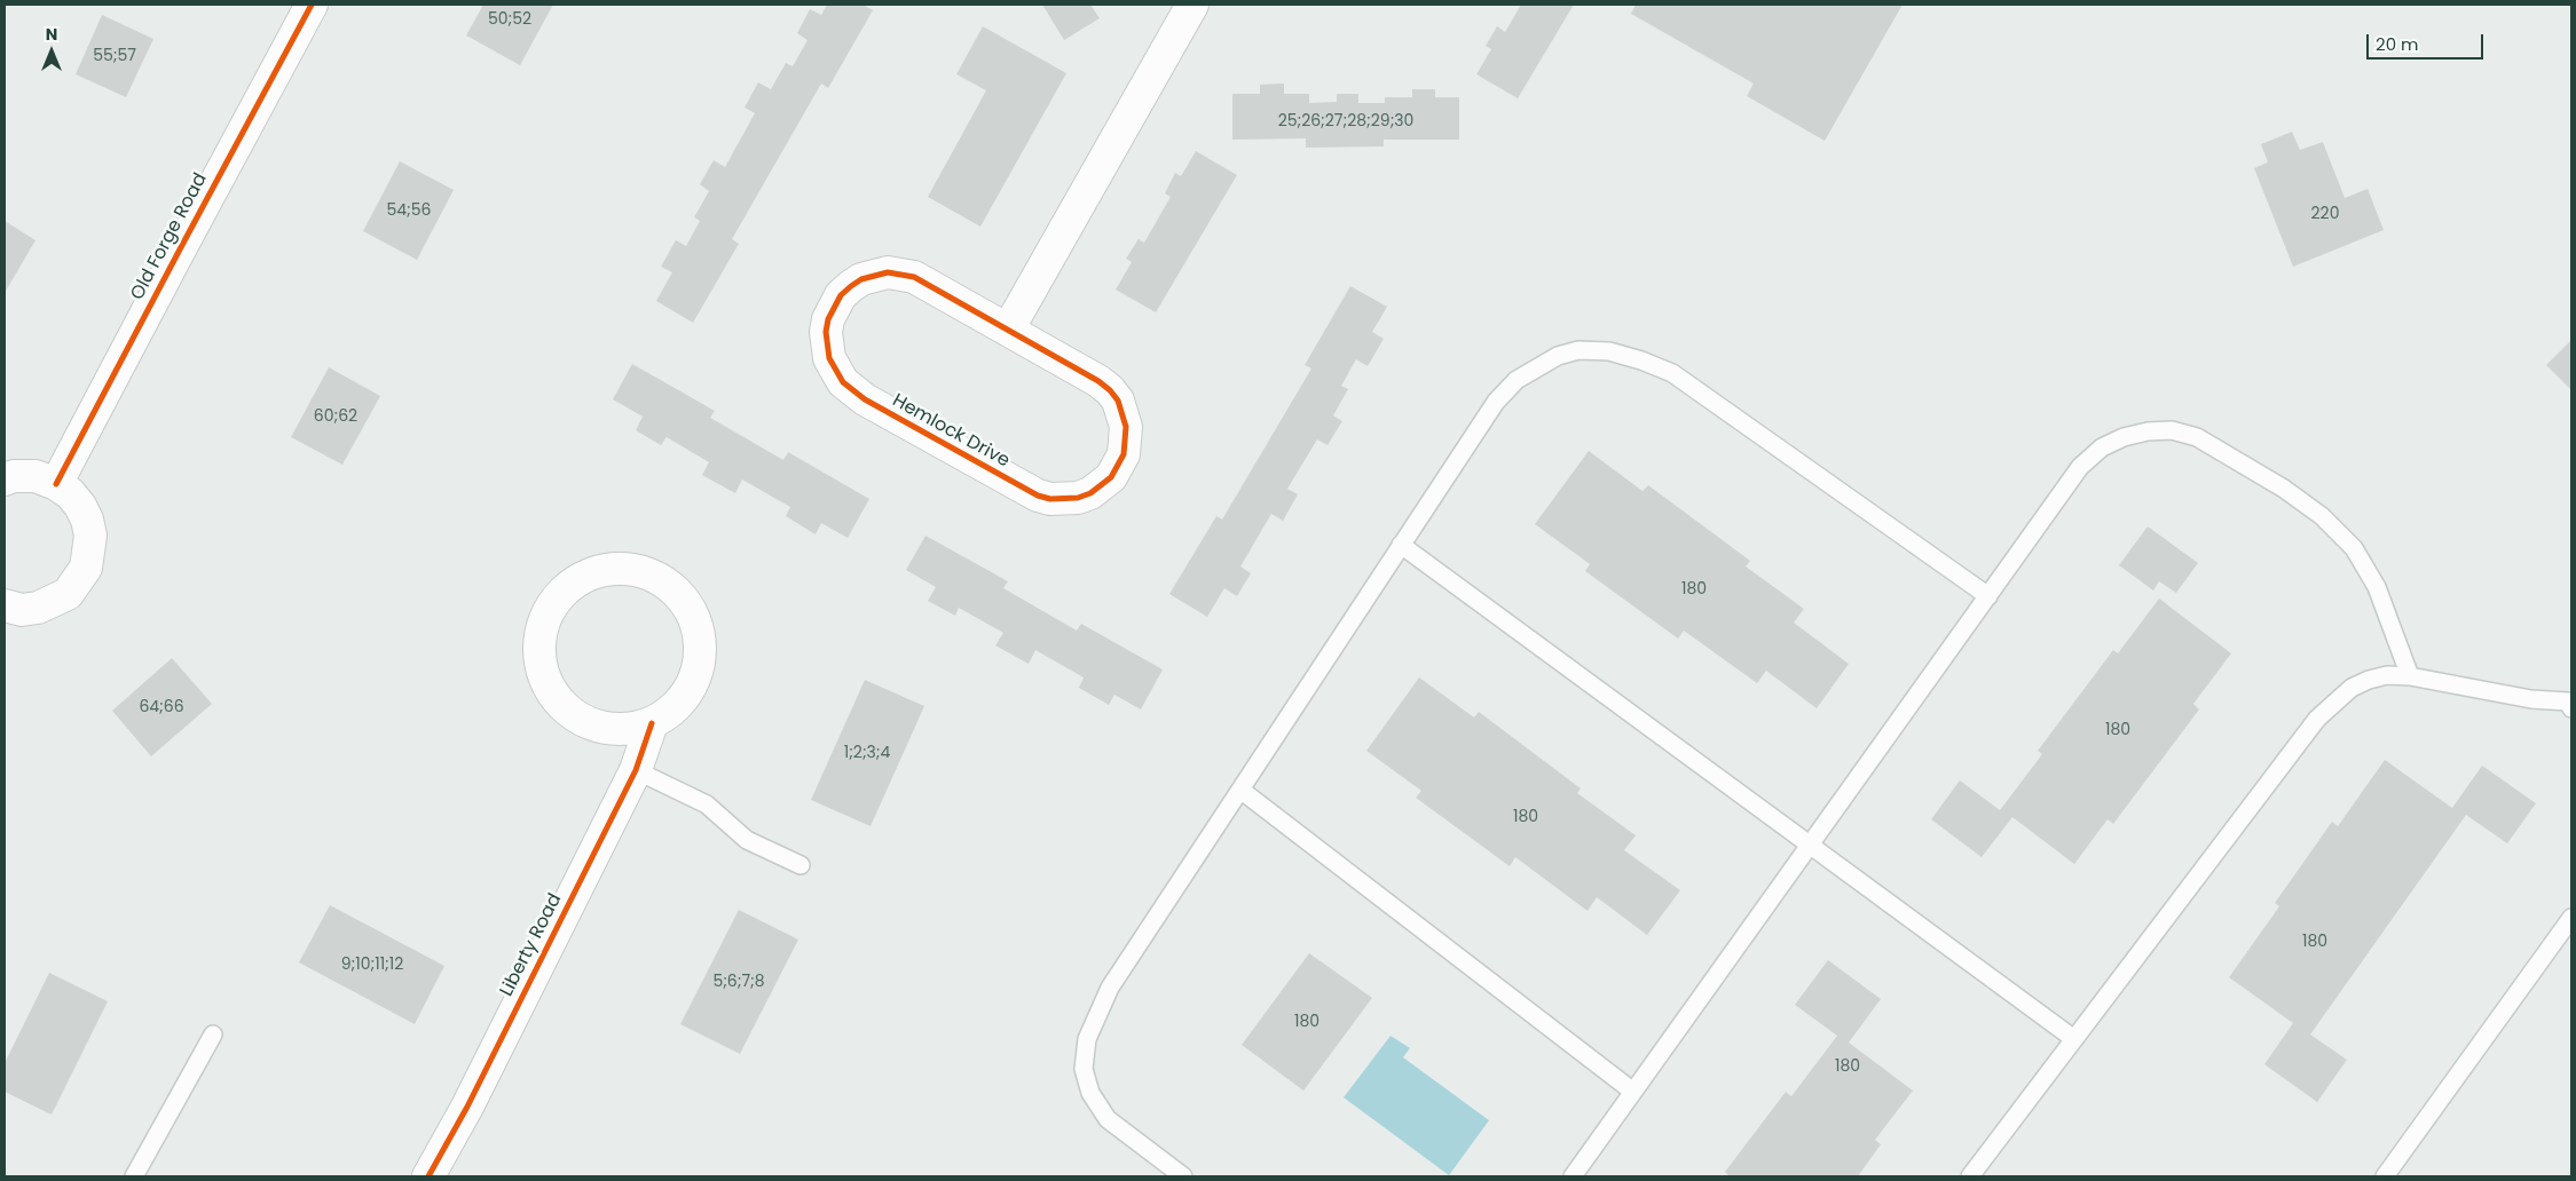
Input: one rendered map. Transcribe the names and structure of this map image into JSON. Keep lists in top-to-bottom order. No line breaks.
{"streets":{"street":["Old Forge Road","Hemlock Drive","Liberty Road"]},"house_numbers":["50;52","55;57","25;26;27;28;29;30","54;56","220","60;62","180","64;66","180","1;2;3;4","180","180","9;10;11;12","5;6;7;8","180","180"],"scale_bar":"20 m","north":"top"}
